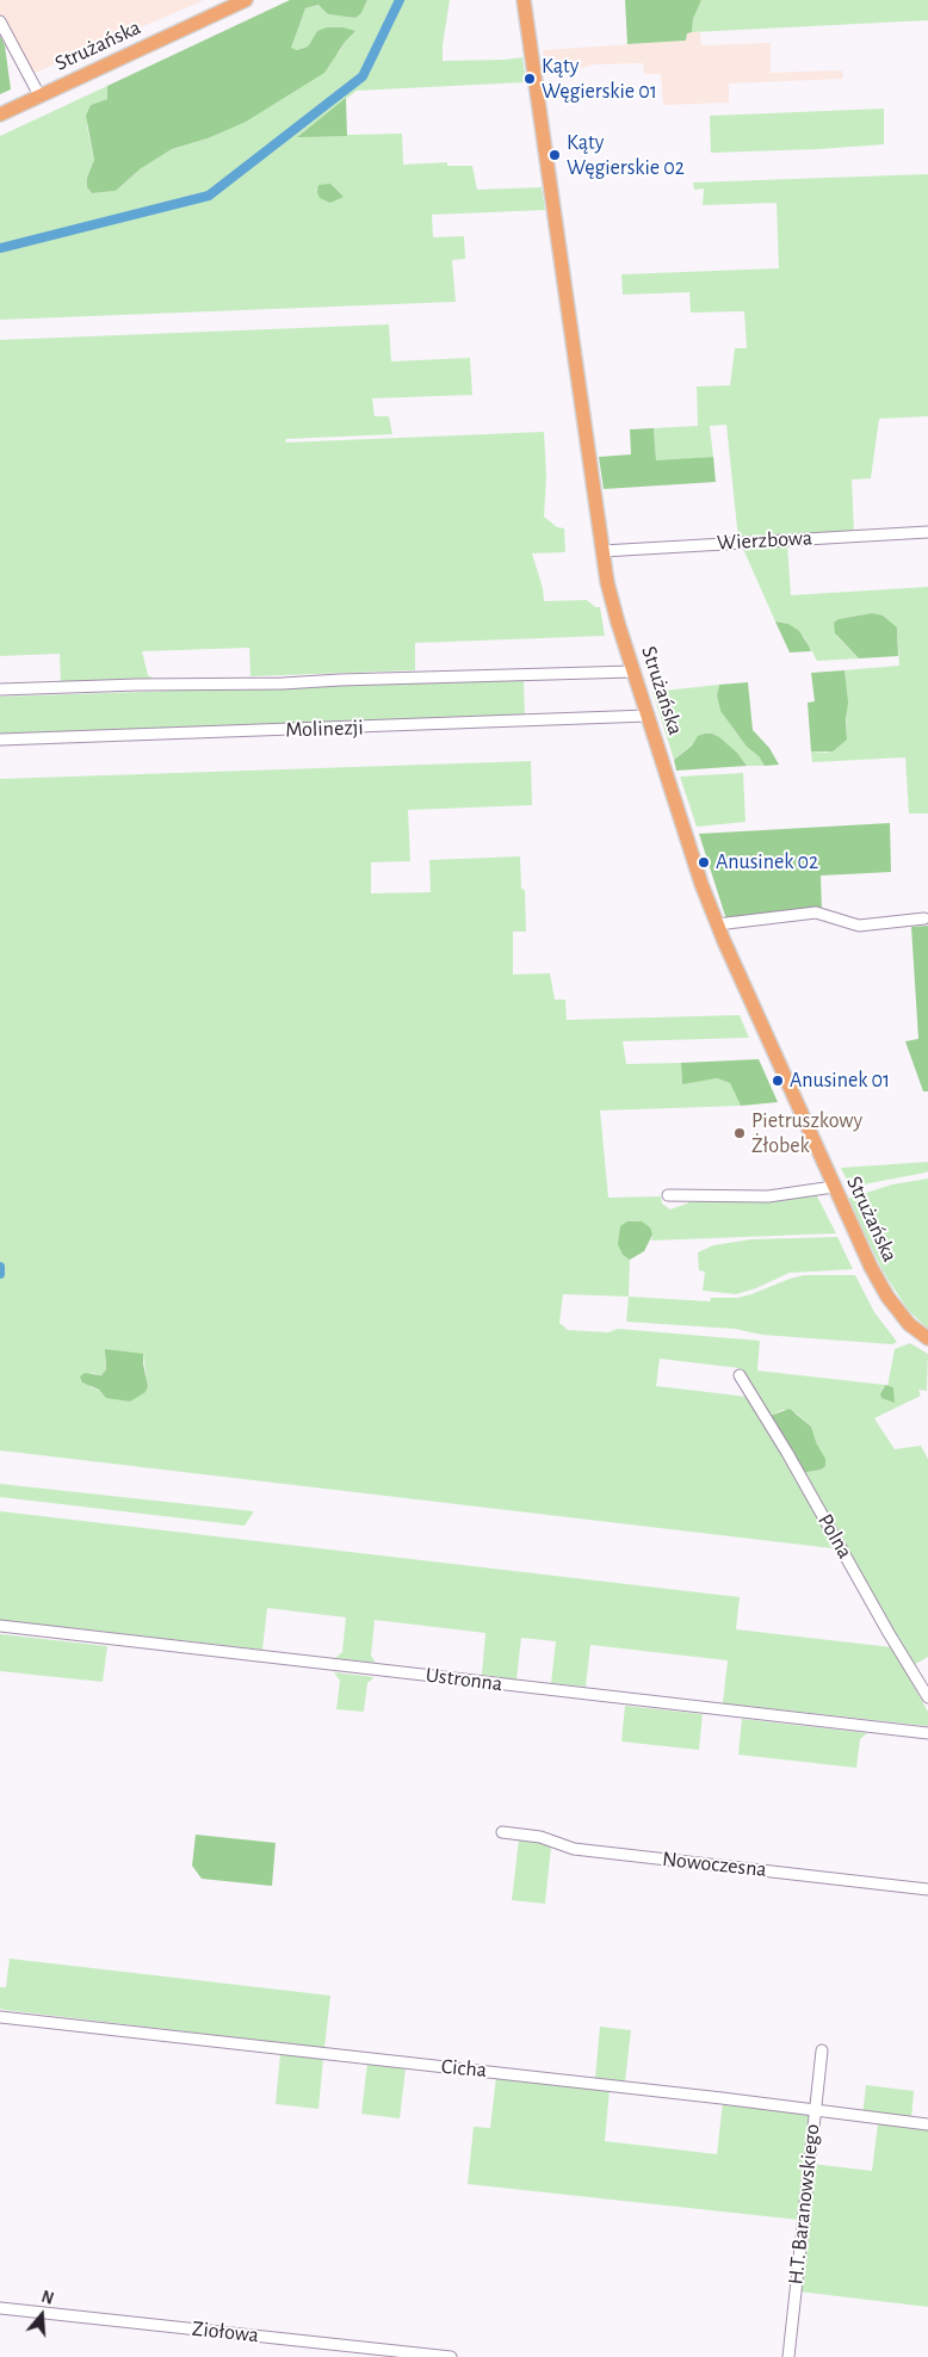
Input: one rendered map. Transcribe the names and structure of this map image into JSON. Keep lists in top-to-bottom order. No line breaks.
{"streets":{"main road":["Strużańska"],"street":["Wierzbowa","Molinezji","Polna","Ustronna","Nowoczesna","Cicha","H.T. Baranowskiego","Ziołowa"]},"crossings":[["Strużańska","Wierzbowa"],["Strużańska","Molinezji"],["Cicha","H.T. Baranowskiego"]],"places":["Kąty Węgierskie 01","Kąty Węgierskie 02","Anusinek 02","Anusinek 01","Pietruszkowy Żłobek"],"north":"top"}
